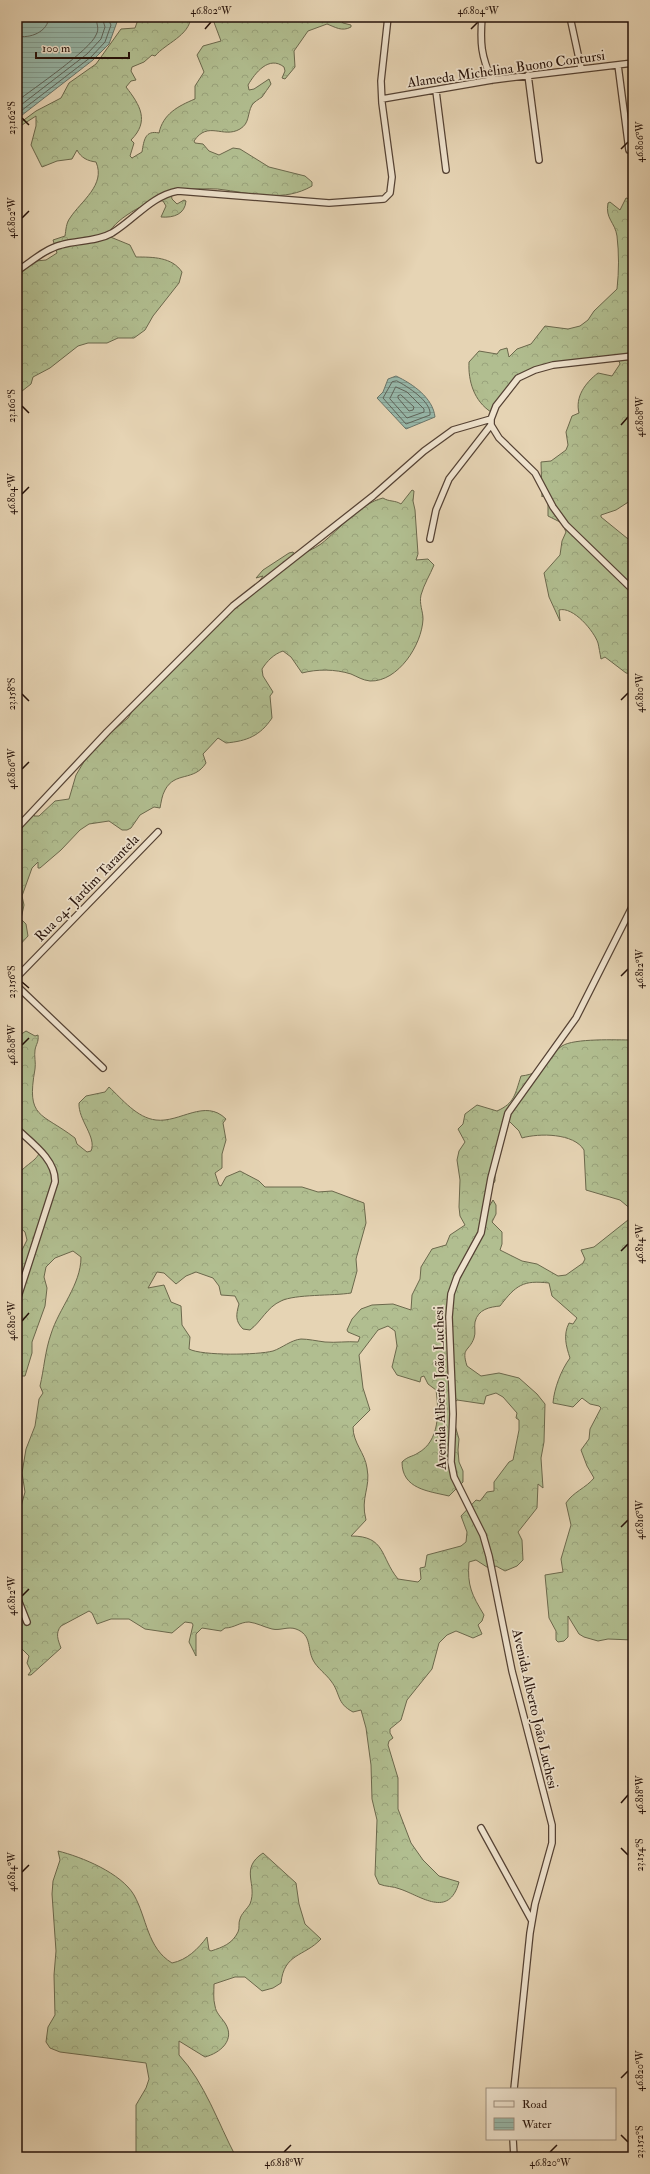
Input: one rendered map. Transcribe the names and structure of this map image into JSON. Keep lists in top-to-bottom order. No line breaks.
{"streets":{"street":["Alameda Michelina Buono Contursi","Rua 04- Jardim Tarantela","Avenida Alberto João Luchesi"]},"legend":["Road","Water"],"scale_bar":"100 m","coordinates":["46.802°W","46.804°W","23.162°S","46.806°W","23.160°S","46.808°W","46.810°W","23.158°S","46.812°W","23.156°S","46.814°W","46.816°W","46.818°W","23.154°S","46.820°W","23.152°S"]}
